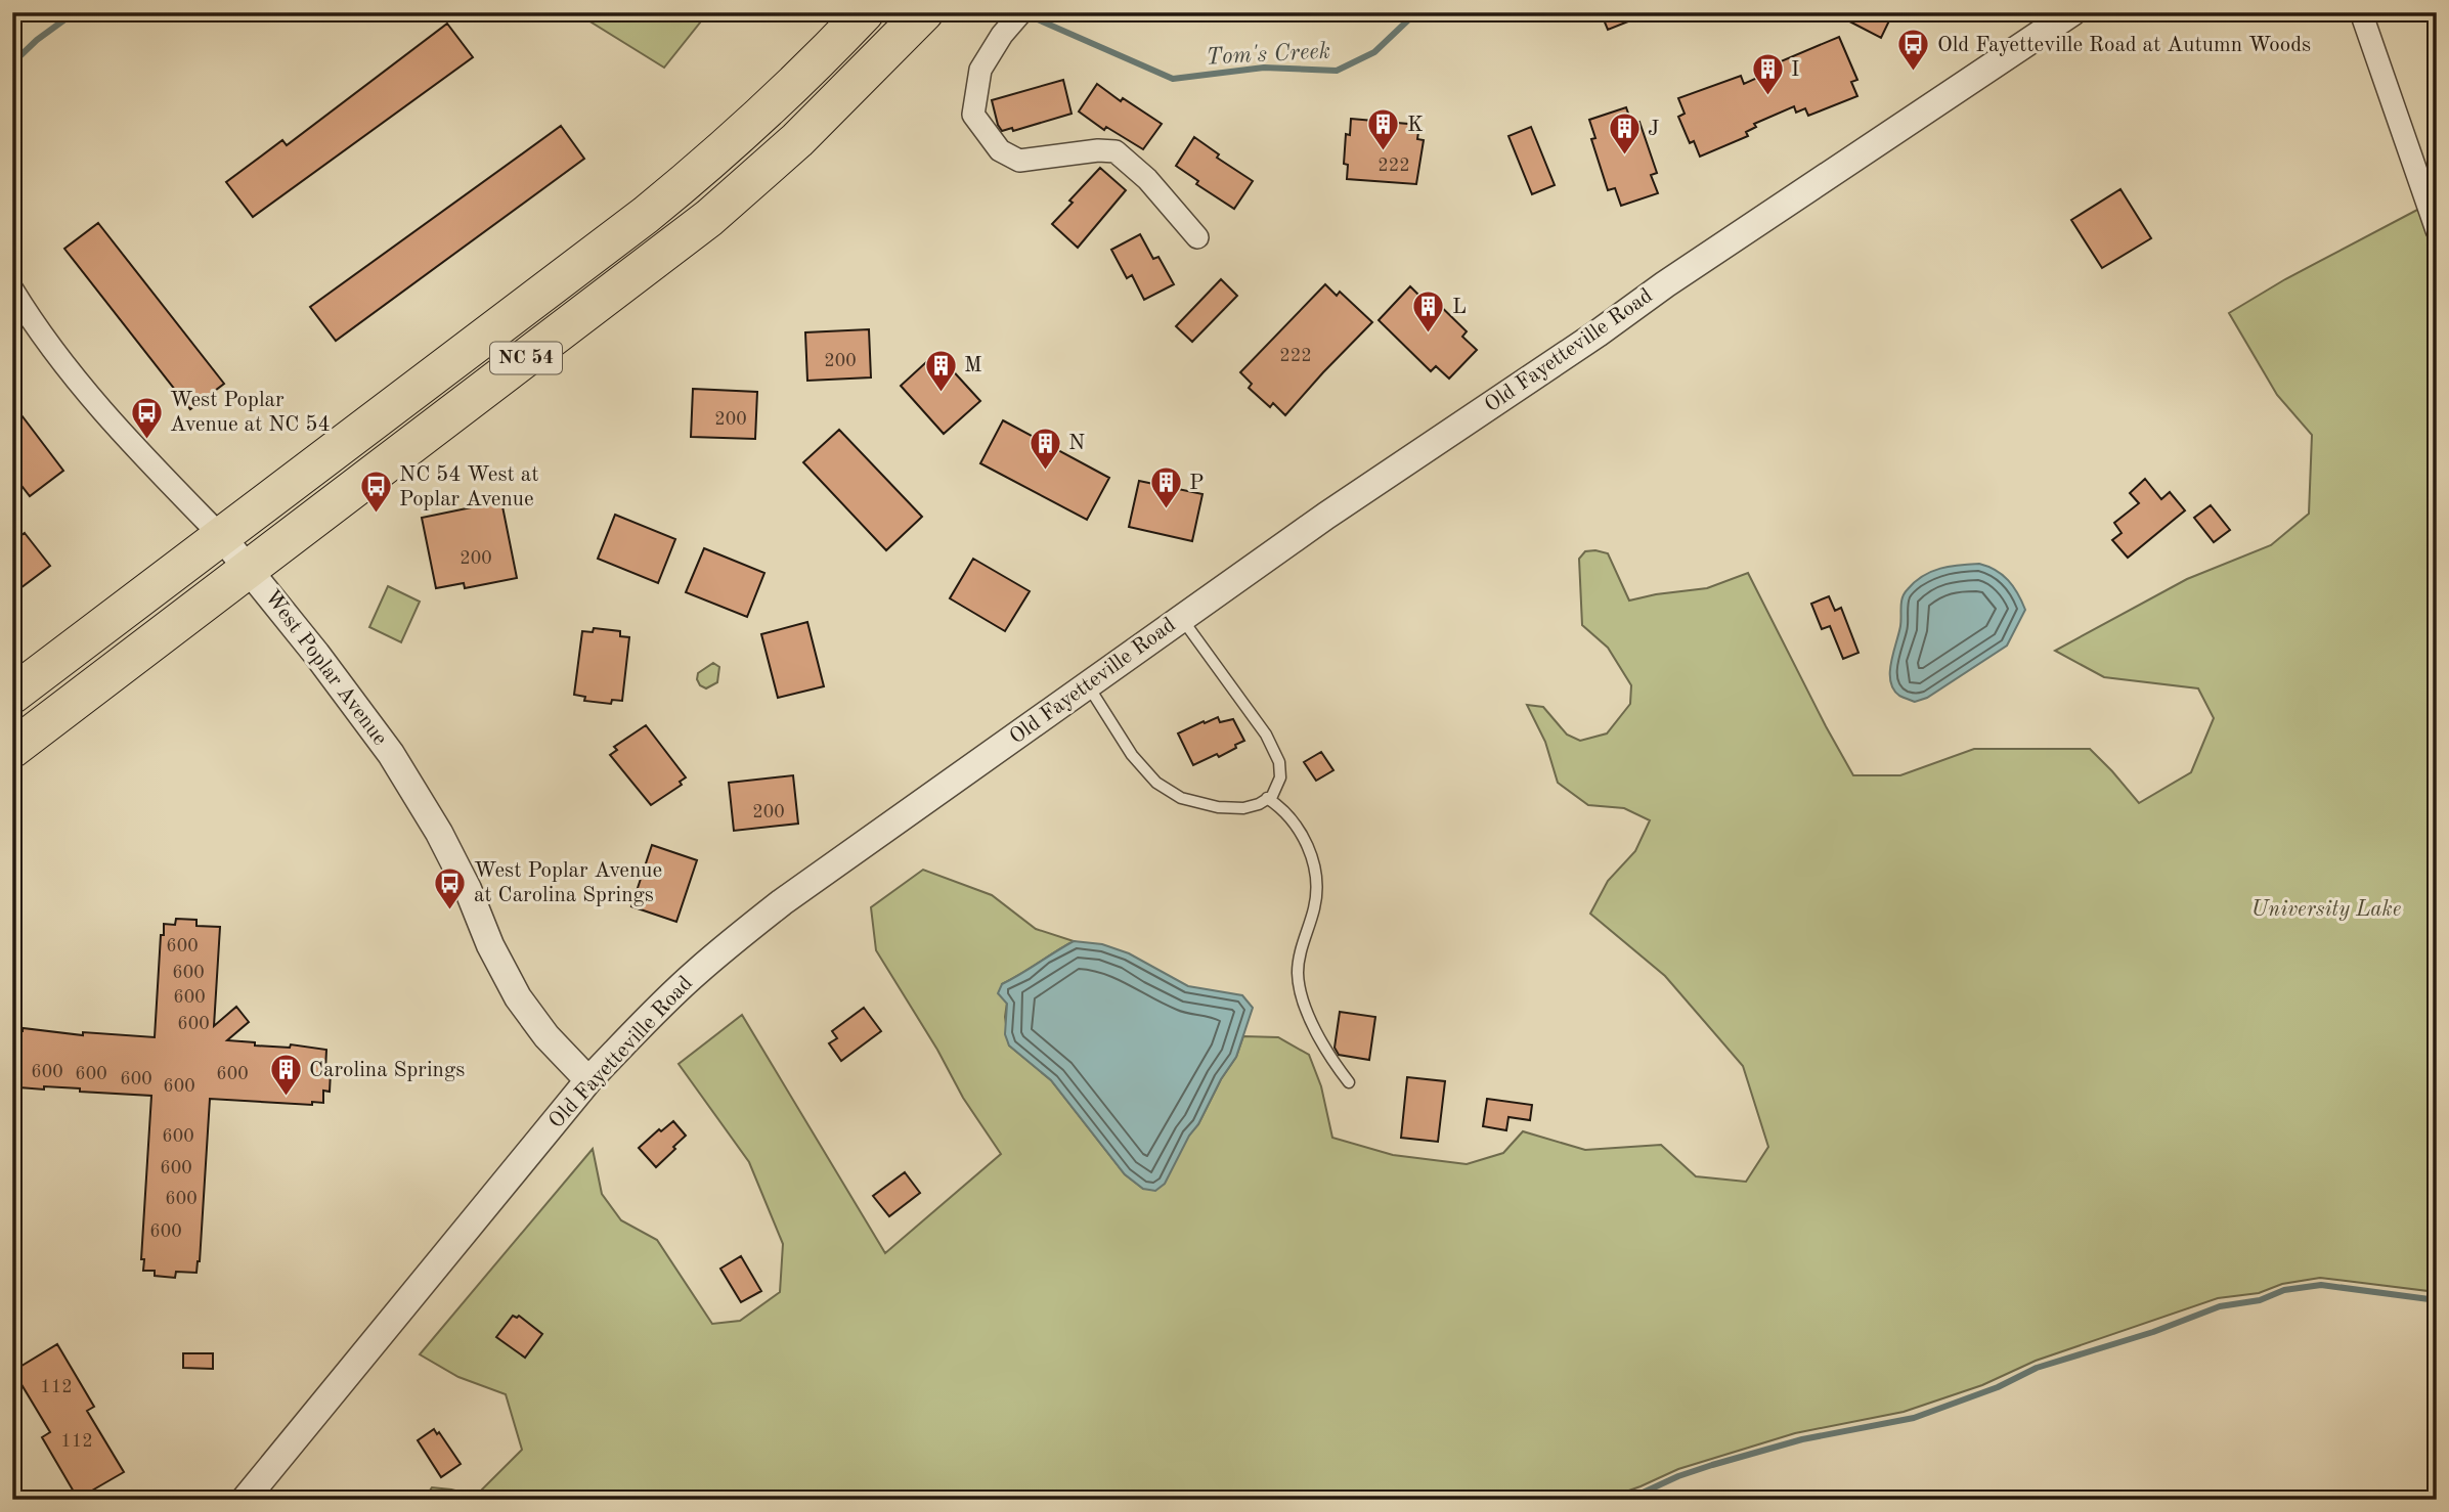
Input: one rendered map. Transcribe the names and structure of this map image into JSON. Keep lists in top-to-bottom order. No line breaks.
{"streets":{"highway":["NC 54"],"street":["Old Fayetteville Road","West Poplar Avenue"]},"crossings":[["Old Fayetteville Road","West Poplar Avenue"],["NC 54","West Poplar Avenue"]],"water":["Tom's Creek"],"parks":["University Lake"],"places":{"bus stop":["Old Fayetteville Road at Autumn Woods","West Poplar Avenue at NC 54","NC 54 West at Poplar Avenue","West Poplar Avenue at Carolina Springs"],"building":["I","K","J","L","M","N","P","Carolina Springs"]},"house_numbers":["222","222","200","200","200","200","600","600","600","600","600","600","600","600","600","600","600","600","600","112","112"]}
